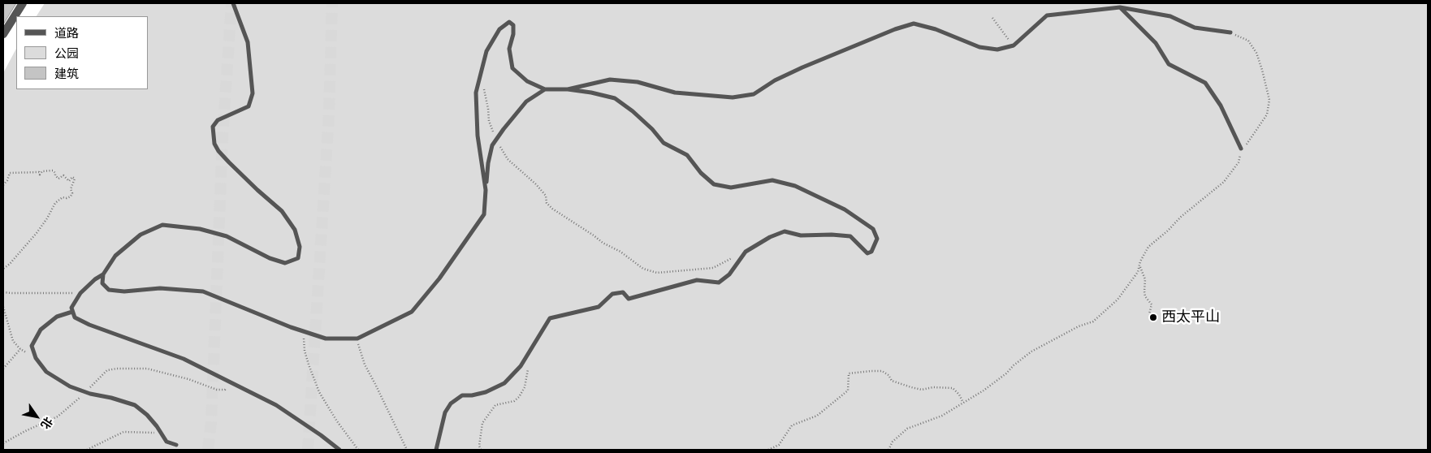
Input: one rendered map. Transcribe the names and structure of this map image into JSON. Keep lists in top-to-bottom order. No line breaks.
{"places":["西太平山"],"legend":["道路","公园","建筑"],"north":"bottom right"}
